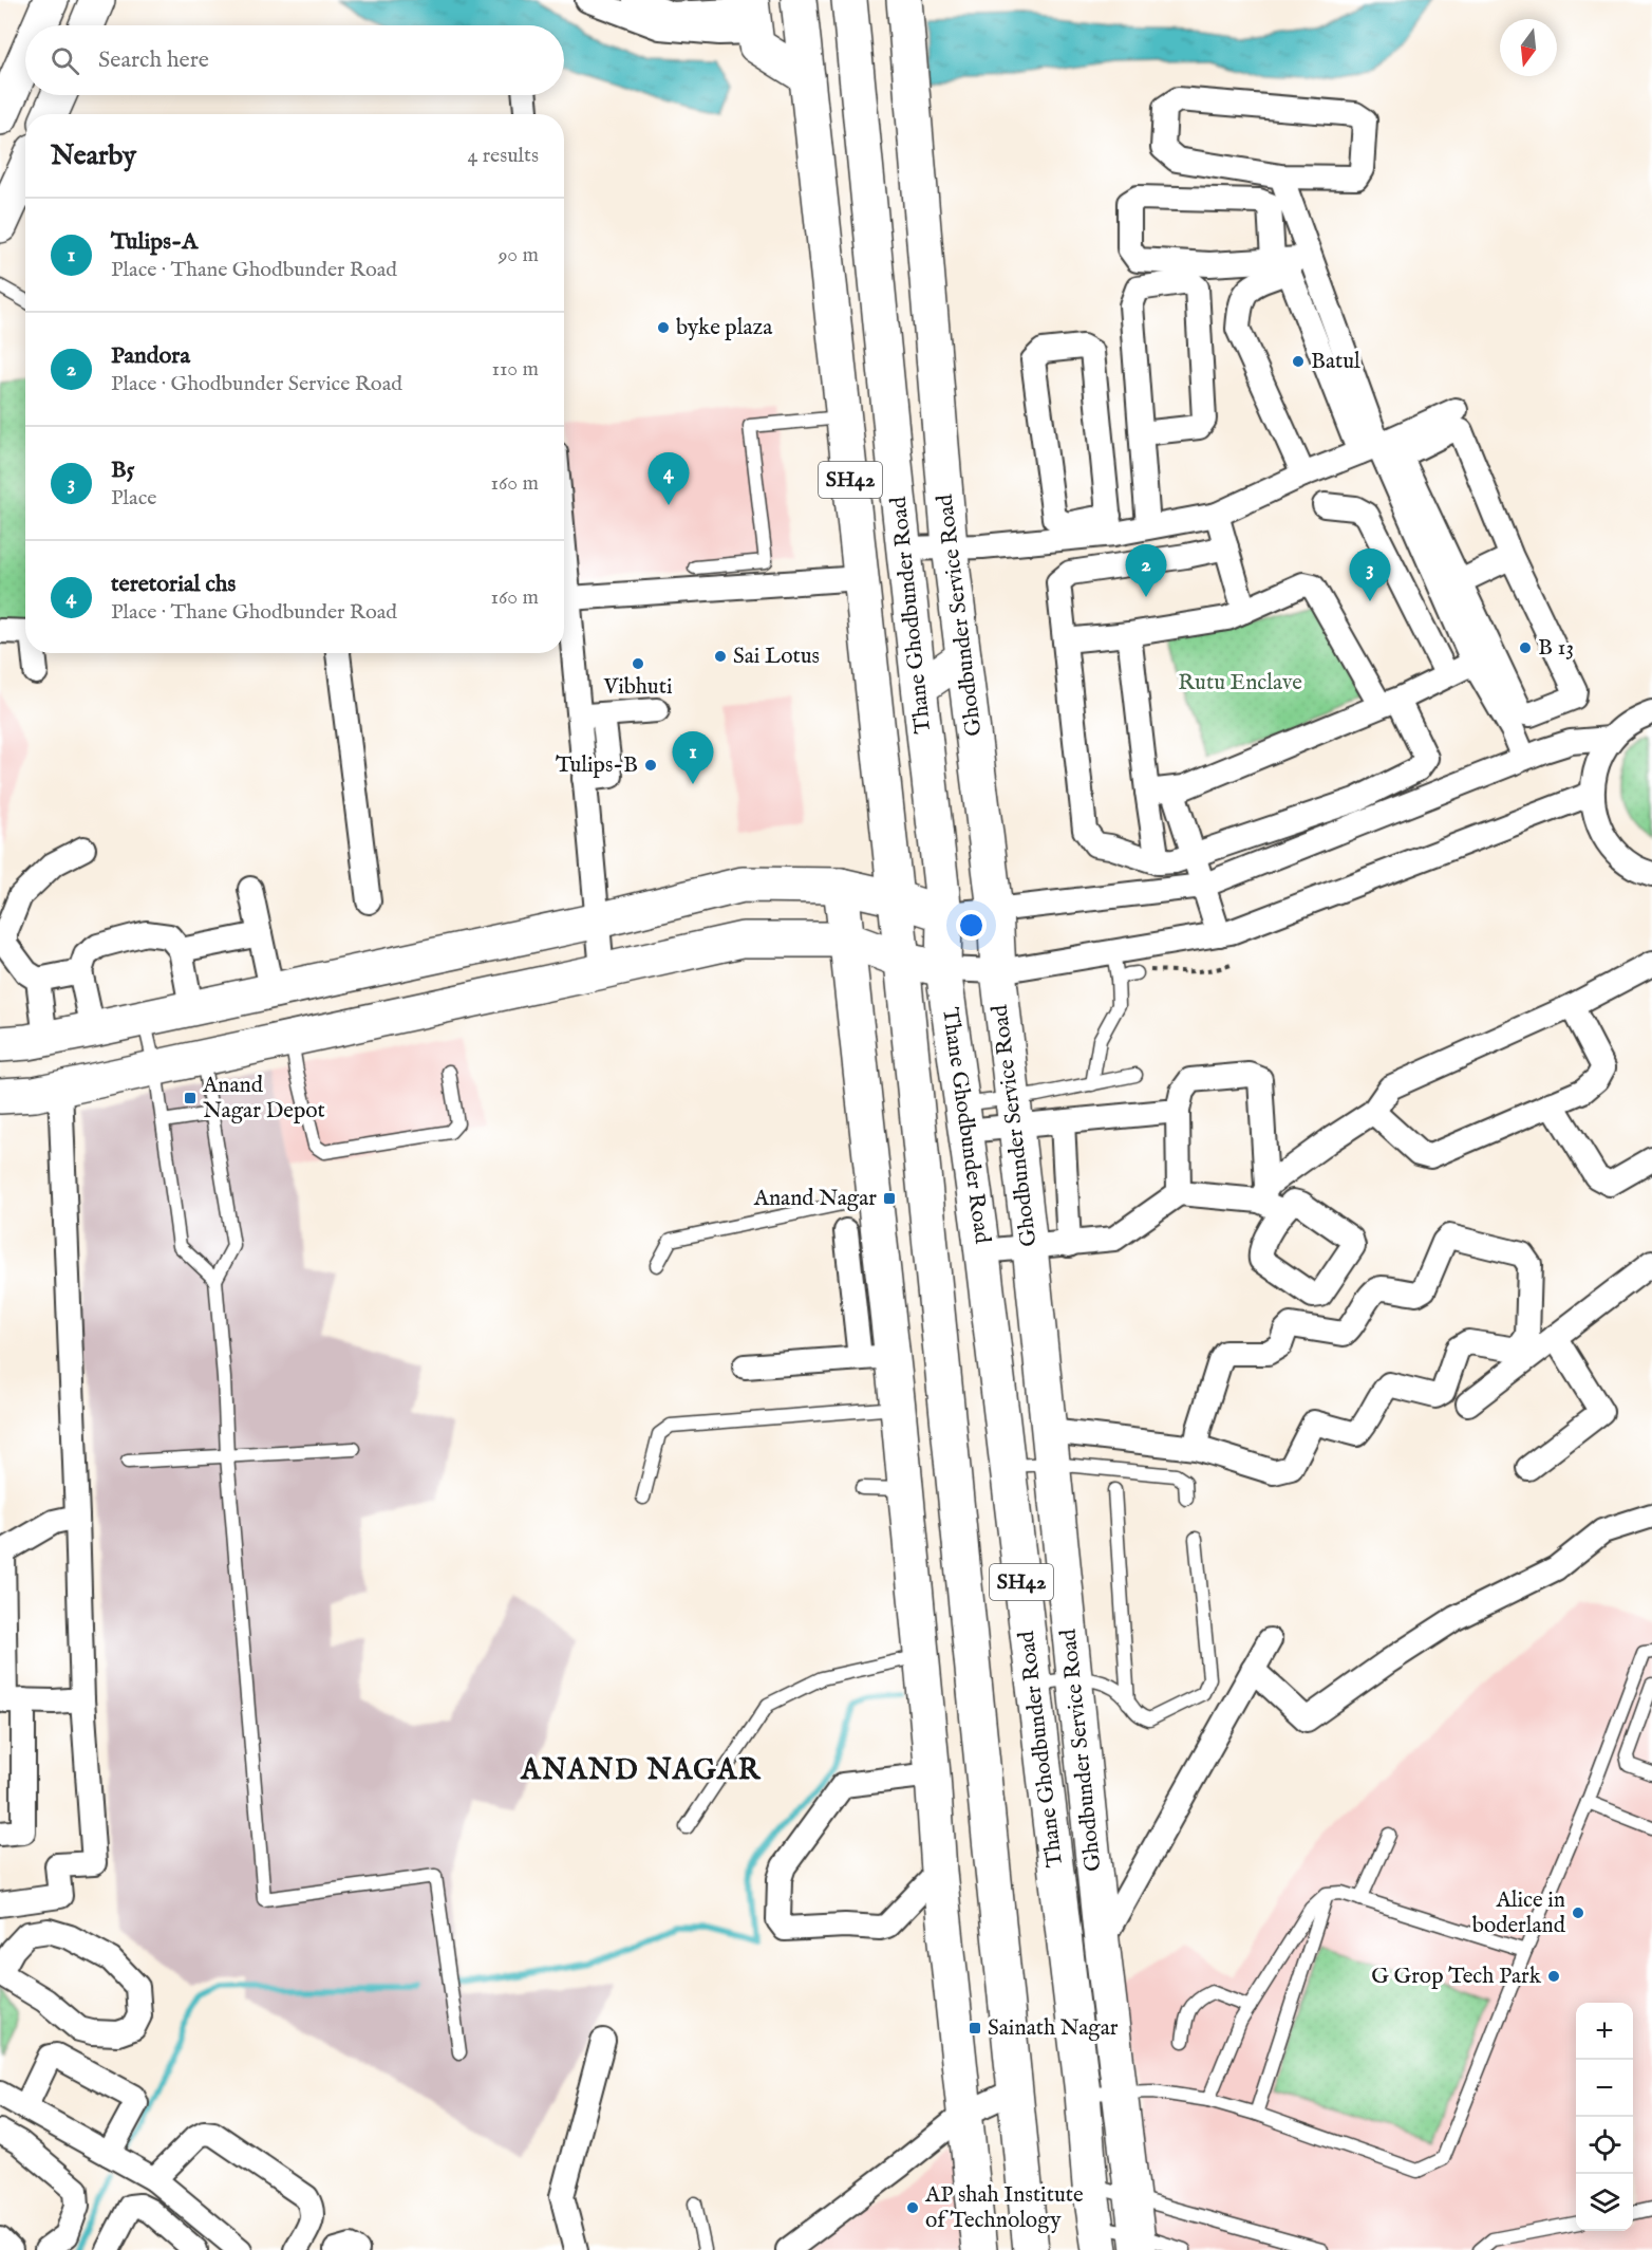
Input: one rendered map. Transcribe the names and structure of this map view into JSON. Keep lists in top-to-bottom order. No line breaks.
{"streets":{"main road":["SH42","Thane Ghodbunder Road","Ghodbunder Service Road"]},"districts":["ANAND NAGAR"],"parks":["Rutu Enclave"],"places":{"other":["byke plaza","Batul","B 13","Sai Lotus","Vibhuti","Tulips-B","Alice in boderland","G Grop Tech Park","AP shah Institute of Technology"],"transit":["Anand Nagar Depot","Anand Nagar","Sainath Nagar"]},"north":"bottom","page":{"search":"Search here","heading":["Nearby","4 results"],"list":[{"mark":"1","name":"Tulips-A","note":"Place · Thane Ghodbunder Road","value":"90 m"},{"mark":"2","name":"Pandora","note":"Place · Ghodbunder Service Road","value":"110 m"},{"mark":"3","name":"B5","note":"Place","value":"160 m"},{"mark":"4","name":"teretorial chs","note":"Place · Thane Ghodbunder Road","value":"160 m"}],"pins":["4","2","3","1"],"map_buttons":["+","−"]}}
